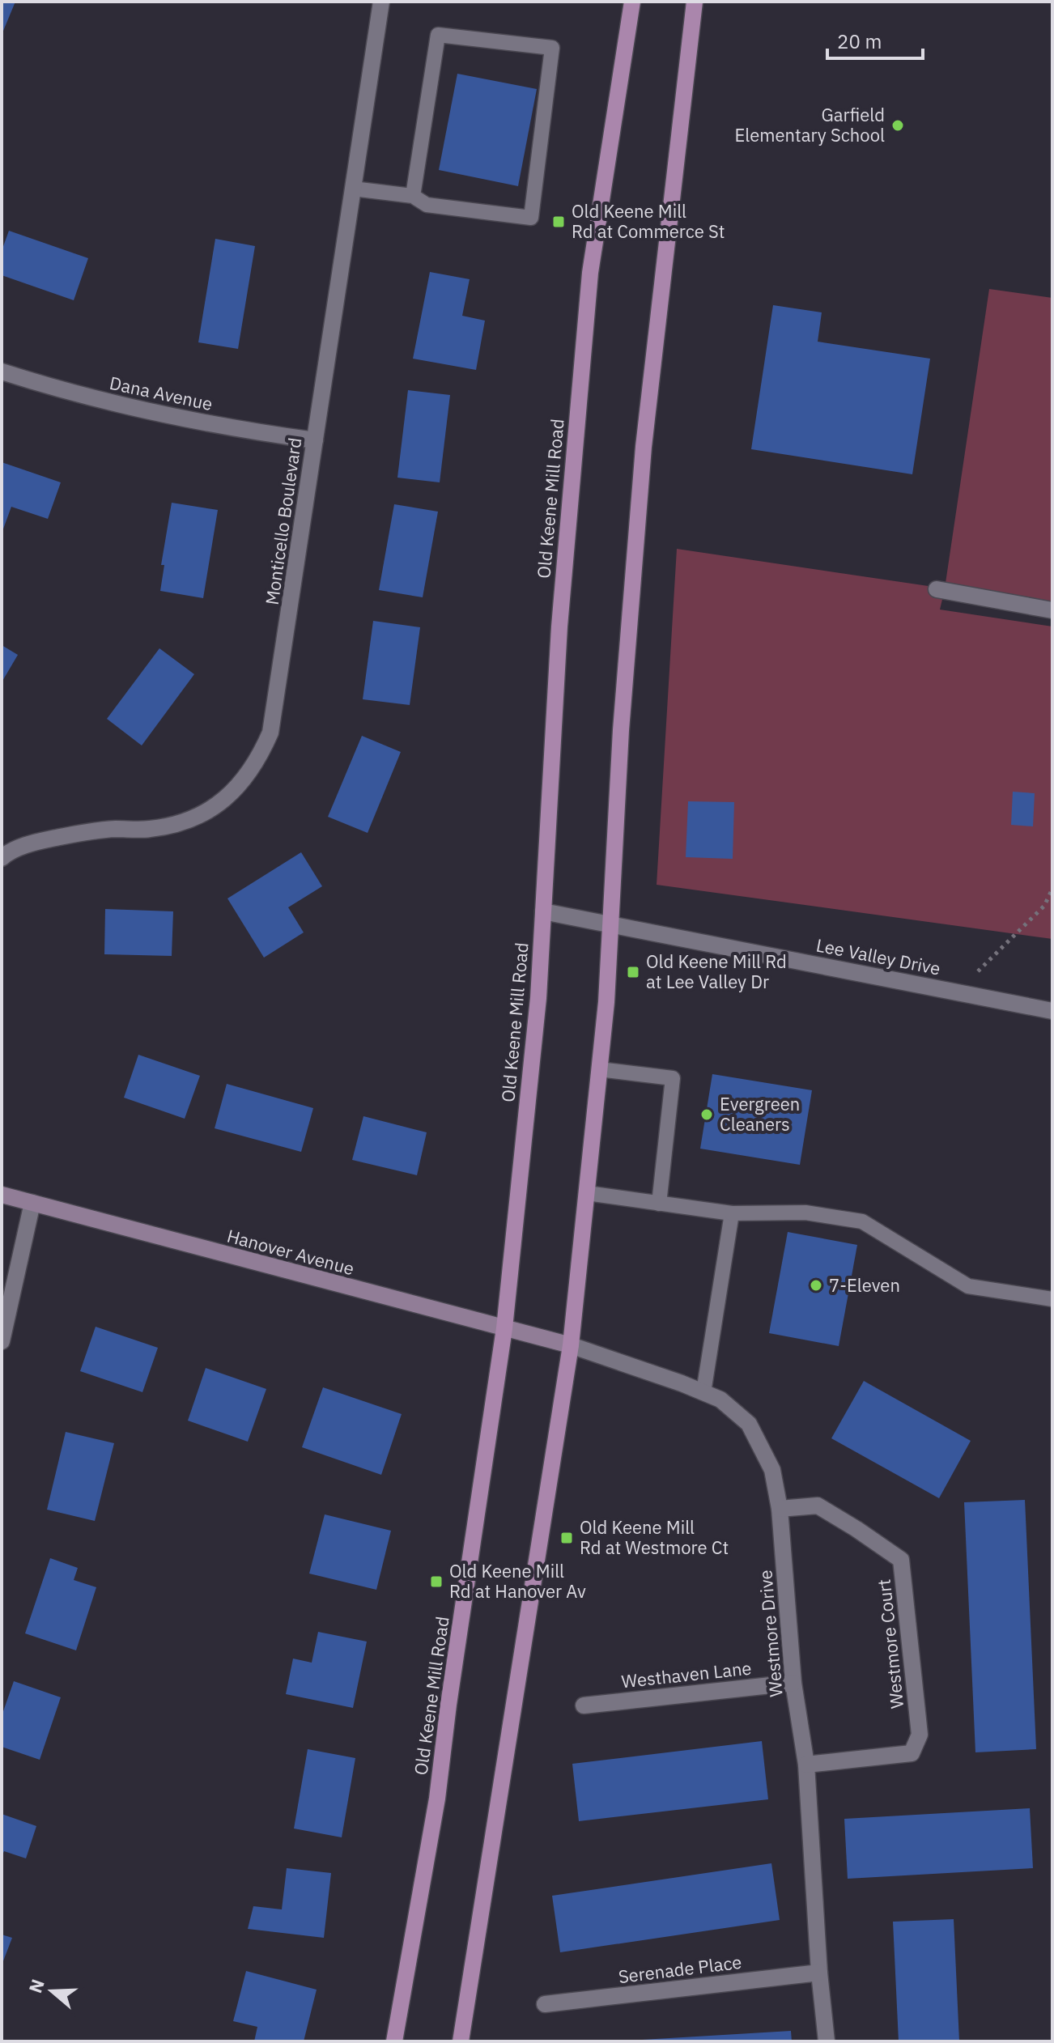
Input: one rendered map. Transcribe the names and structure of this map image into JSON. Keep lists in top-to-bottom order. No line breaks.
{"streets":{"main road":["Old Keene Mill Road"],"street":["Dana Avenue","Monticello Boulevard","Lee Valley Drive","Hanover Avenue","Westmore Drive","Westmore Court","Westhaven Lane","Serenade Place"]},"crossings":[["Dana Avenue","Monticello Boulevard"],["Old Keene Mill Road","Lee Valley Drive"],["Old Keene Mill Road","Hanover Avenue"],["Hanover Avenue","Westmore Drive"],["Westmore Drive","Westmore Court"],["Westmore Drive","Westhaven Lane"],["Westmore Drive","Serenade Place"]],"places":{"other":["Garfield Elementary School","Evergreen Cleaners","7-Eleven"],"transit":["Old Keene Mill Rd at Commerce St","Old Keene Mill Rd at Lee Valley Dr","Old Keene Mill Rd at Westmore Ct","Old Keene Mill Rd at Hanover Av"]},"scale_bar":"20 m","north":"left"}
